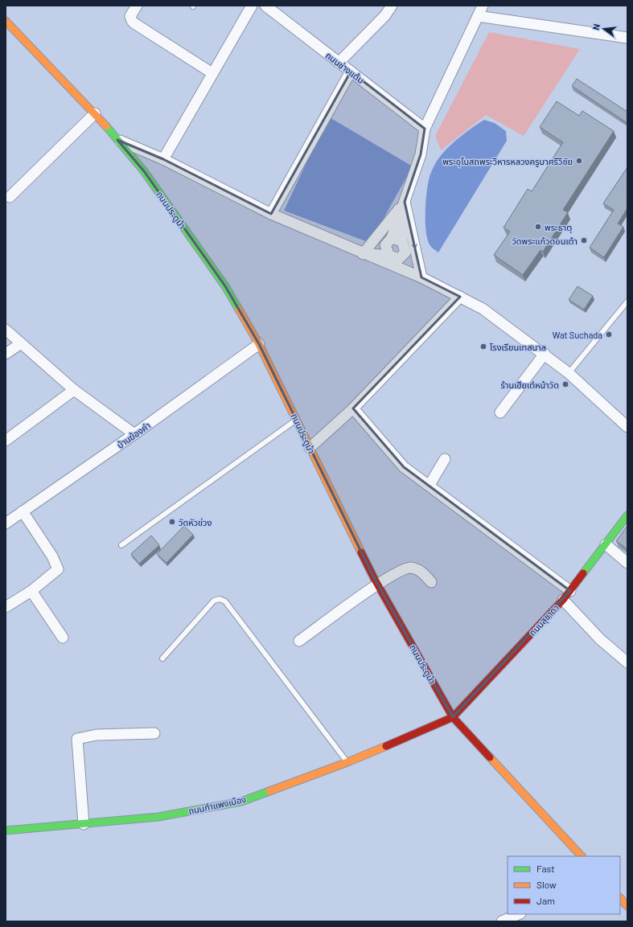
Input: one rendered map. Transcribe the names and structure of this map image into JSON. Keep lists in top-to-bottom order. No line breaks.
{"streets":{"main road":["ถนนประตูม้า","ถนนสุชาดา","ถนนกำแพงเมือง"],"street":["ถนนช่างแต้ม","บ้านฆ้องคำ"]},"crossings":[["ถนนประตูม้า","บ้านฆ้องคำ"],["ถนนประตูม้า","ถนนสุชาดา"],["ถนนประตูม้า","ถนนกำแพงเมือง"],["ถนนสุชาดา","ถนนกำแพงเมือง"]],"places":["พระอุโบสถพระวิหารหลวงครูบาศรีวิชัย","พระธาตุ","วัดพระแก้วดอนเต้า","Wat Suchada","โรงเรียนเทสนาล","ร้านเฮียเต๋หน้าวัด","วัดหัวข่วง"],"legend":["Fast","Slow","Jam"],"north":"left"}
